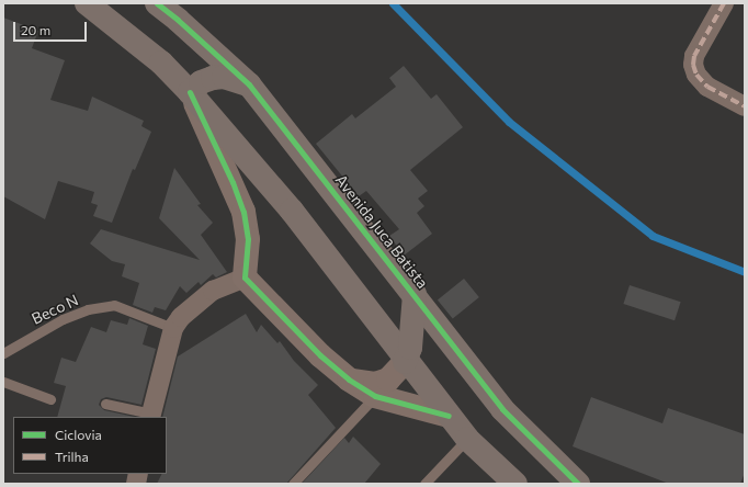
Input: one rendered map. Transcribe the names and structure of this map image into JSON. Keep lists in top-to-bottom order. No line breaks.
{"streets":{"main road":["Avenida Juca Batista"],"lane":["Beco N"]},"legend":["Ciclovia","Trilha"],"scale_bar":"20 m"}
